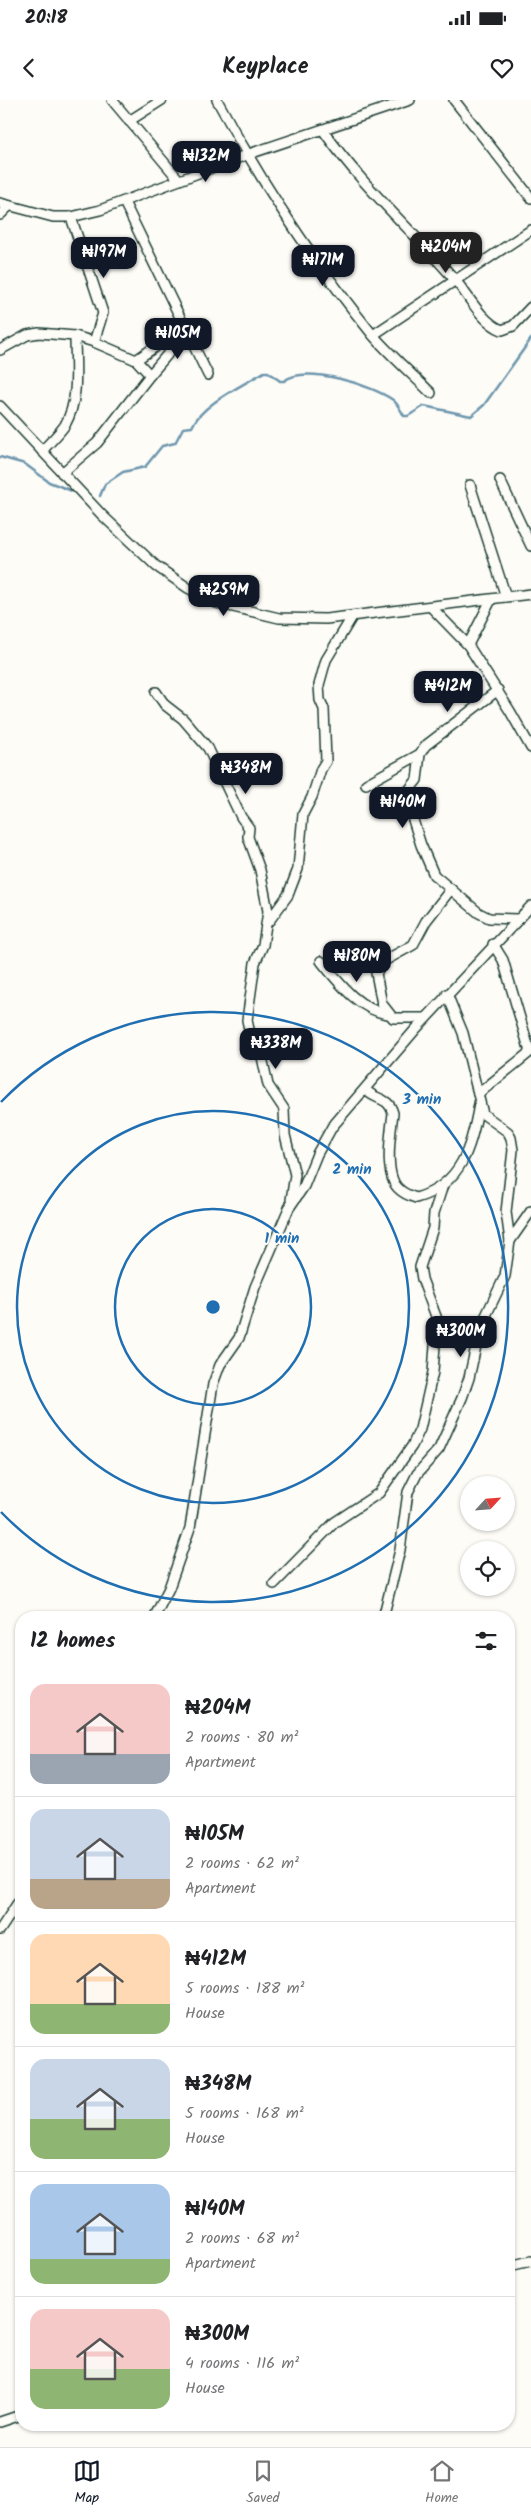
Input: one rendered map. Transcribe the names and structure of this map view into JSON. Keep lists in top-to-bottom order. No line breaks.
{"north":"top right","page":{"status":"20:18","header":"Keyplace","price":["₦132M","₦204M","₦197M","₦171M","₦105M","₦259M","₦412M","₦348M","₦140M","₦180M","₦338M","₦300M"],"heading":"12 homes","list":[{"name":"₦204M","note":"2 rooms · 80 m² · Apartment"},{"name":"₦105M","note":"2 rooms · 62 m² · Apartment"},{"name":"₦412M","note":"5 rooms · 188 m² · House"},{"name":"₦348M","note":"5 rooms · 168 m² · House"},{"name":"₦140M","note":"2 rooms · 68 m² · Apartment"},{"name":"₦300M","note":"4 rooms · 116 m² · House"}],"tabs":["Map","Saved","Home"]},"rings":["3 min","2 min","1 min"]}
